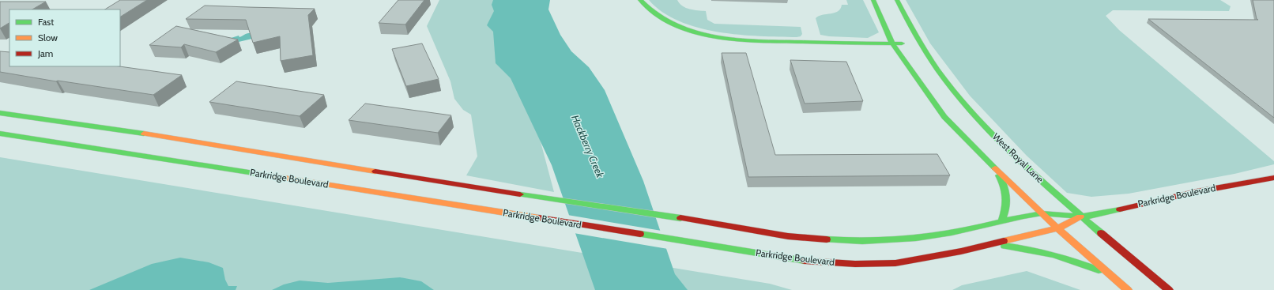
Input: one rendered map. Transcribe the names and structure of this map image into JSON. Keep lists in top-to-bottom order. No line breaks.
{"streets":{"street":["West Royal Lane","Parkridge Boulevard"]},"crossings":[["West Royal Lane","Parkridge Boulevard"]],"water":["Hackberry Creek"],"legend":["Fast","Slow","Jam"]}
